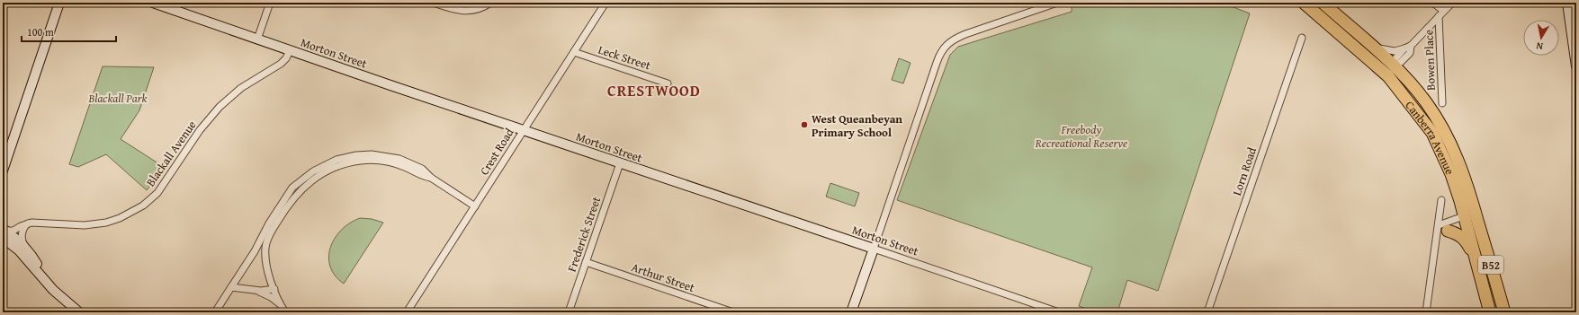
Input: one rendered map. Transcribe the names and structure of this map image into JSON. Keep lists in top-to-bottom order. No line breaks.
{"streets":{"highway":["Canberra Avenue","B52"],"street":["Morton Street","Leck Street","Bowen Place","Crest Road","Blackall Avenue","Lorn Road","Frederick Street","Arthur Street"]},"crossings":[["Morton Street","Crest Road"],["Morton Street","Blackall Avenue"],["Morton Street","Frederick Street"],["Leck Street","Crest Road"],["Frederick Street","Arthur Street"]],"districts":["CRESTWOOD"],"parks":["Blackall Park","Freebody Recreational Reserve"],"places":["West Queanbeyan Primary School"],"scale_bar":"100 m","north":"bottom"}
